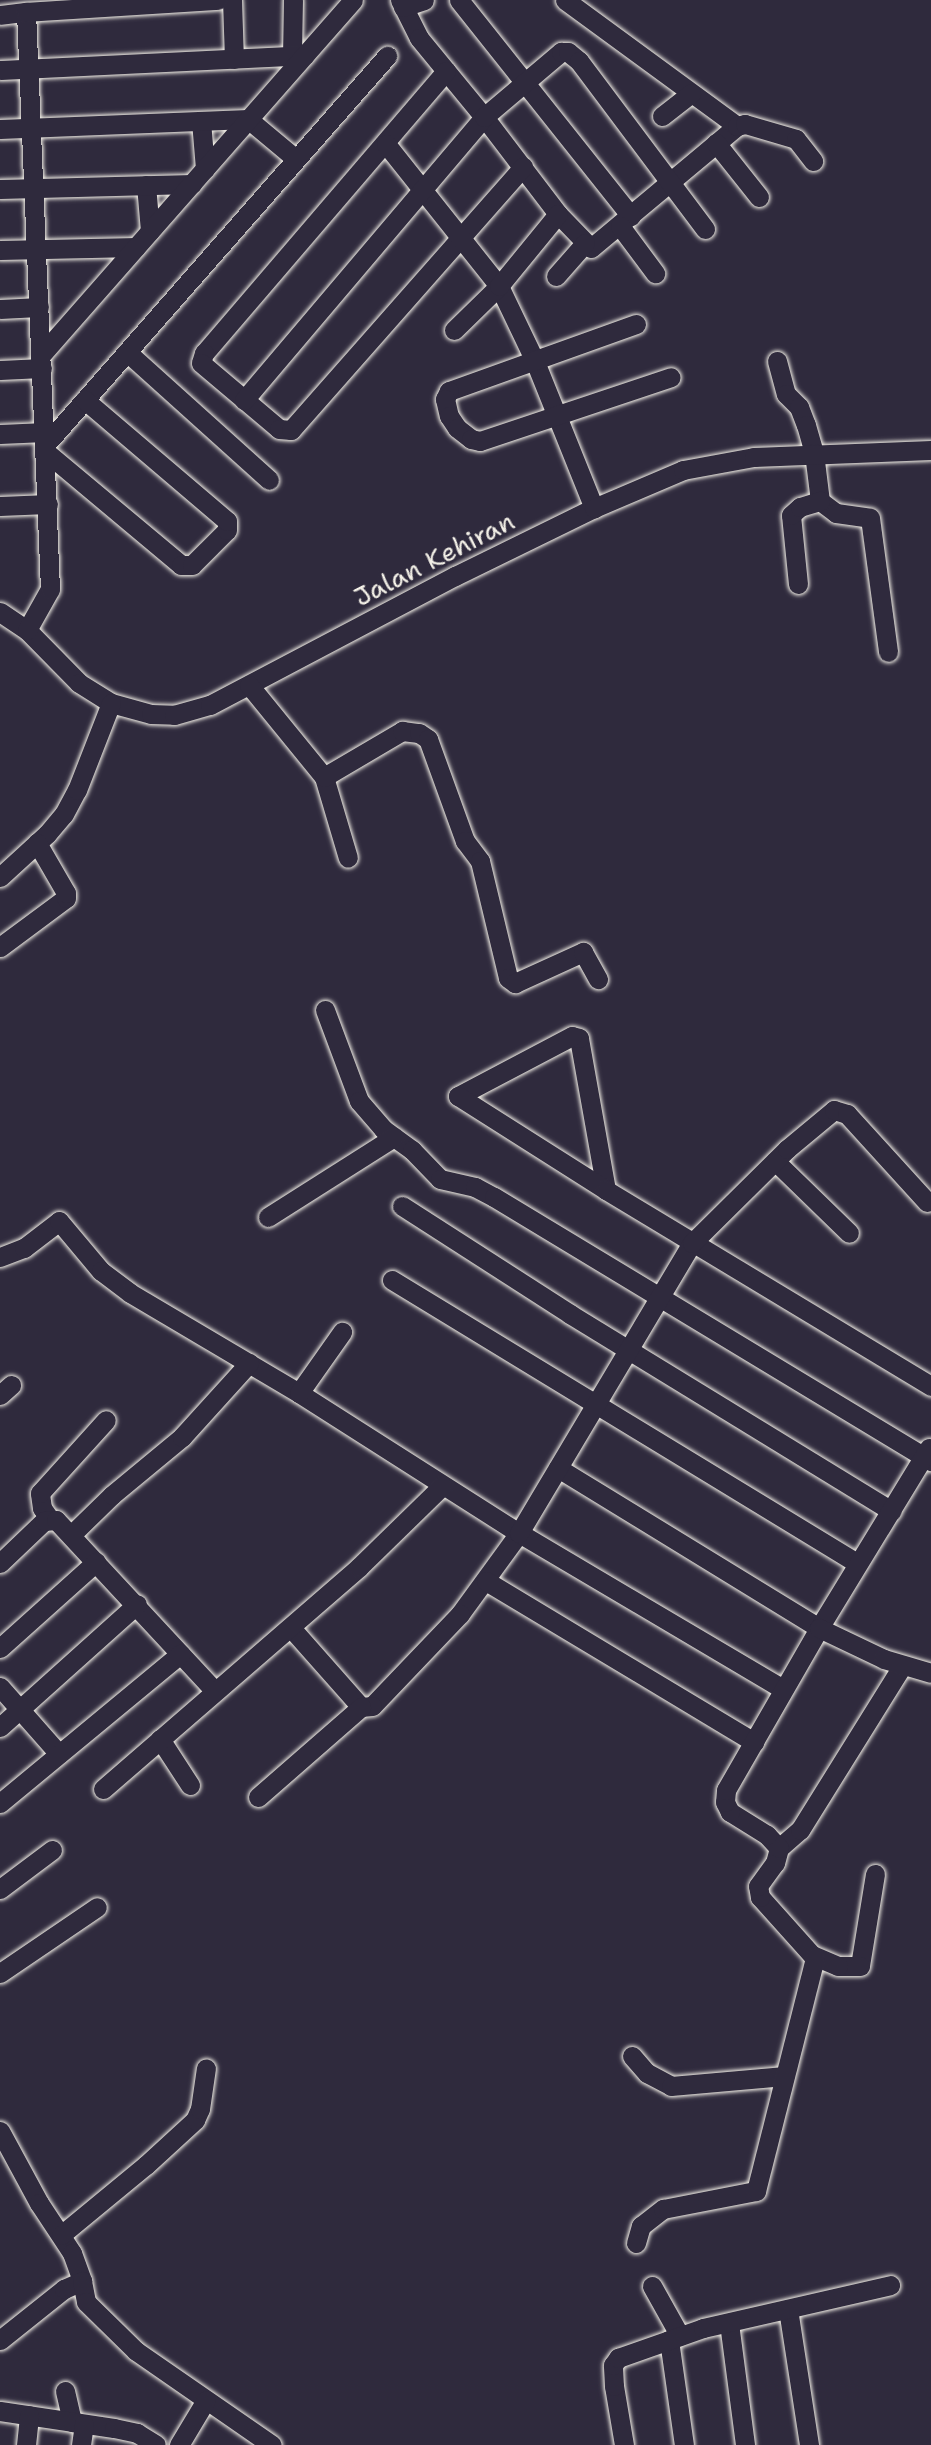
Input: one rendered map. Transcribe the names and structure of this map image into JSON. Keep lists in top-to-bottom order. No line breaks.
{"streets":{"street":["Jalan Kehiran"]}}
